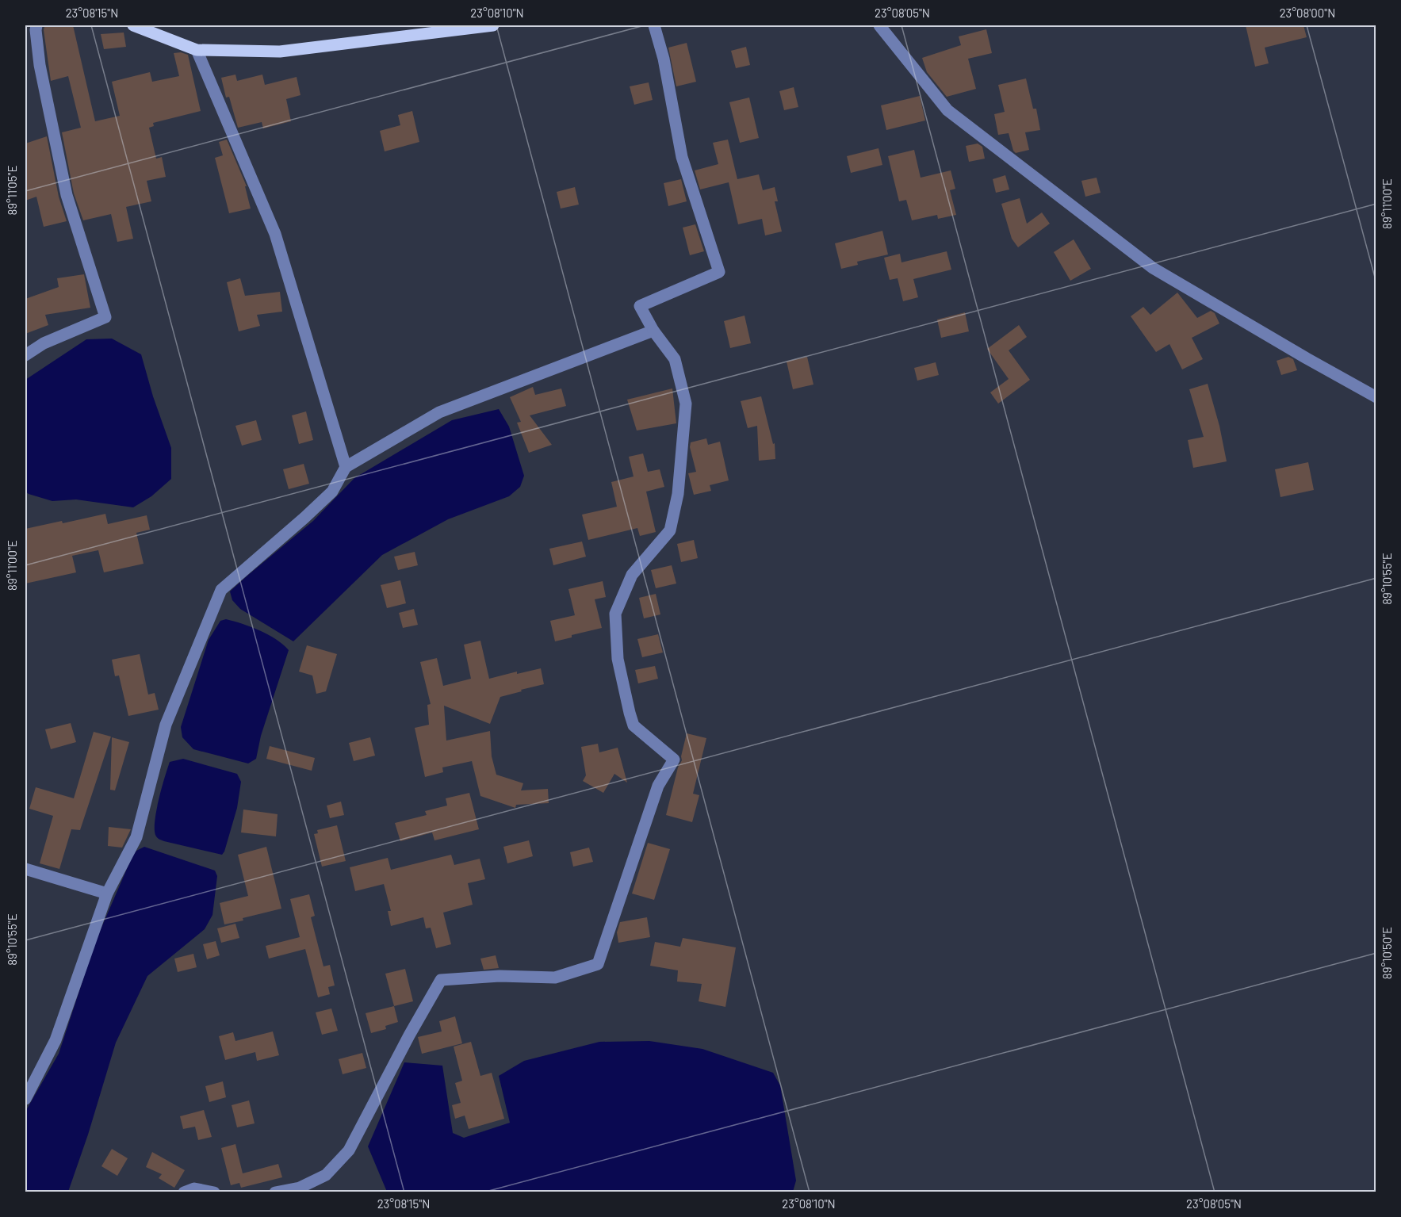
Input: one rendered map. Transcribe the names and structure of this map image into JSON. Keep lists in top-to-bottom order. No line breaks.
{"coordinates":["23°08'15\"N","23°08'10\"N","23°08'05\"N","23°08'00\"N","89°11'05\"E","89°11'00\"E","89°10'55\"E","89°10'50\"E"]}
